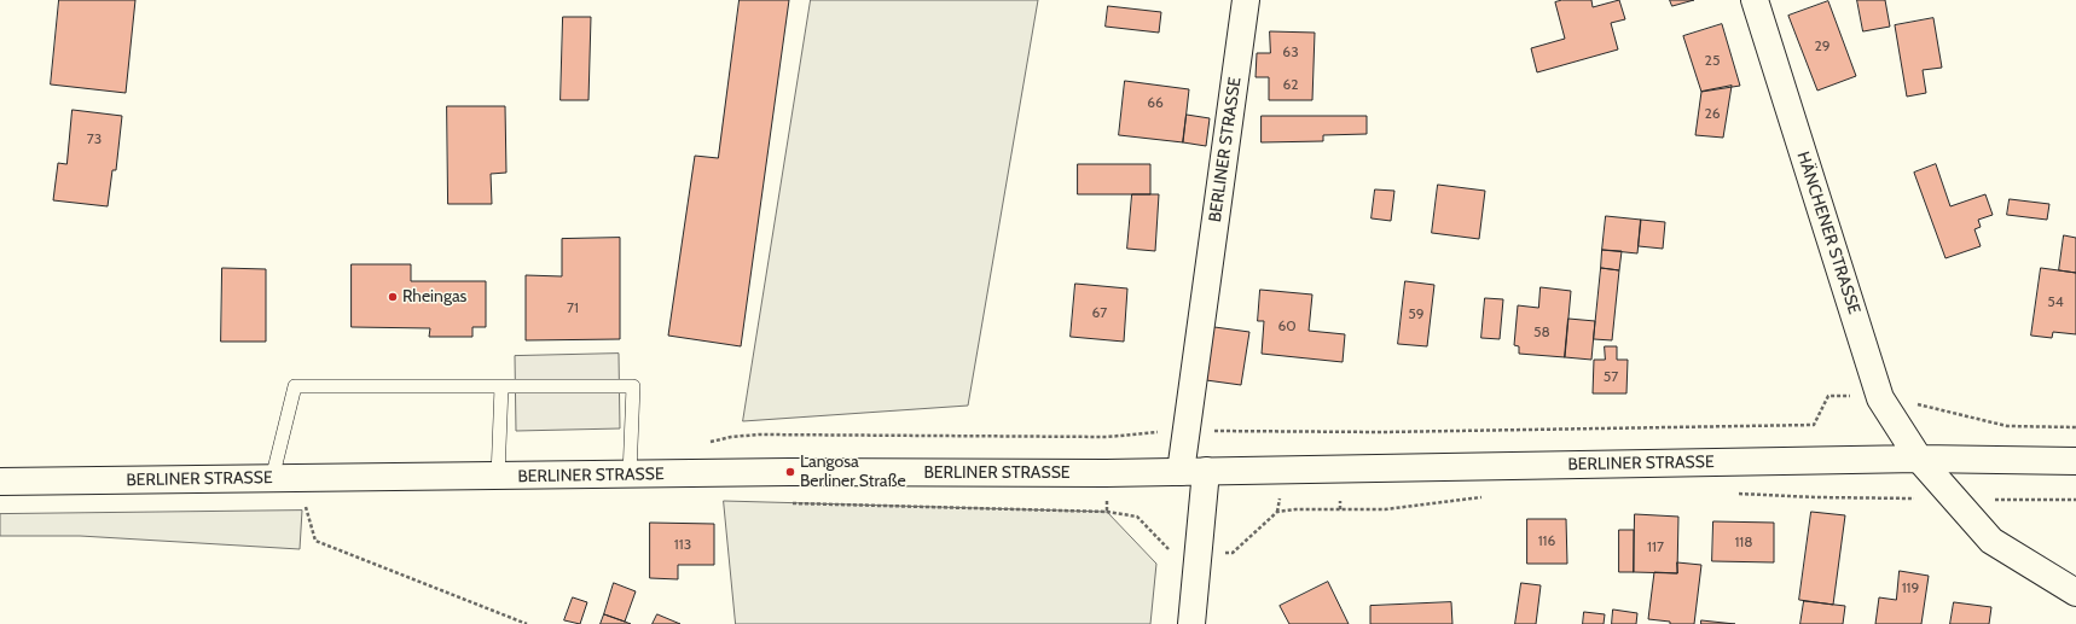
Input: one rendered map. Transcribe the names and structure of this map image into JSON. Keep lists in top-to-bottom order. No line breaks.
{"streets":{"main road":["BERLINER STRASSE","HÄNCHENER STRASSE"]},"crossings":[["BERLINER STRASSE","HÄNCHENER STRASSE"]],"places":["Rheingas","Langosa Berliner Straße"],"house_numbers":["29","63","25","62","66","26","73","54","71","67","59","60","58","57","116","118","113","117","119"]}
